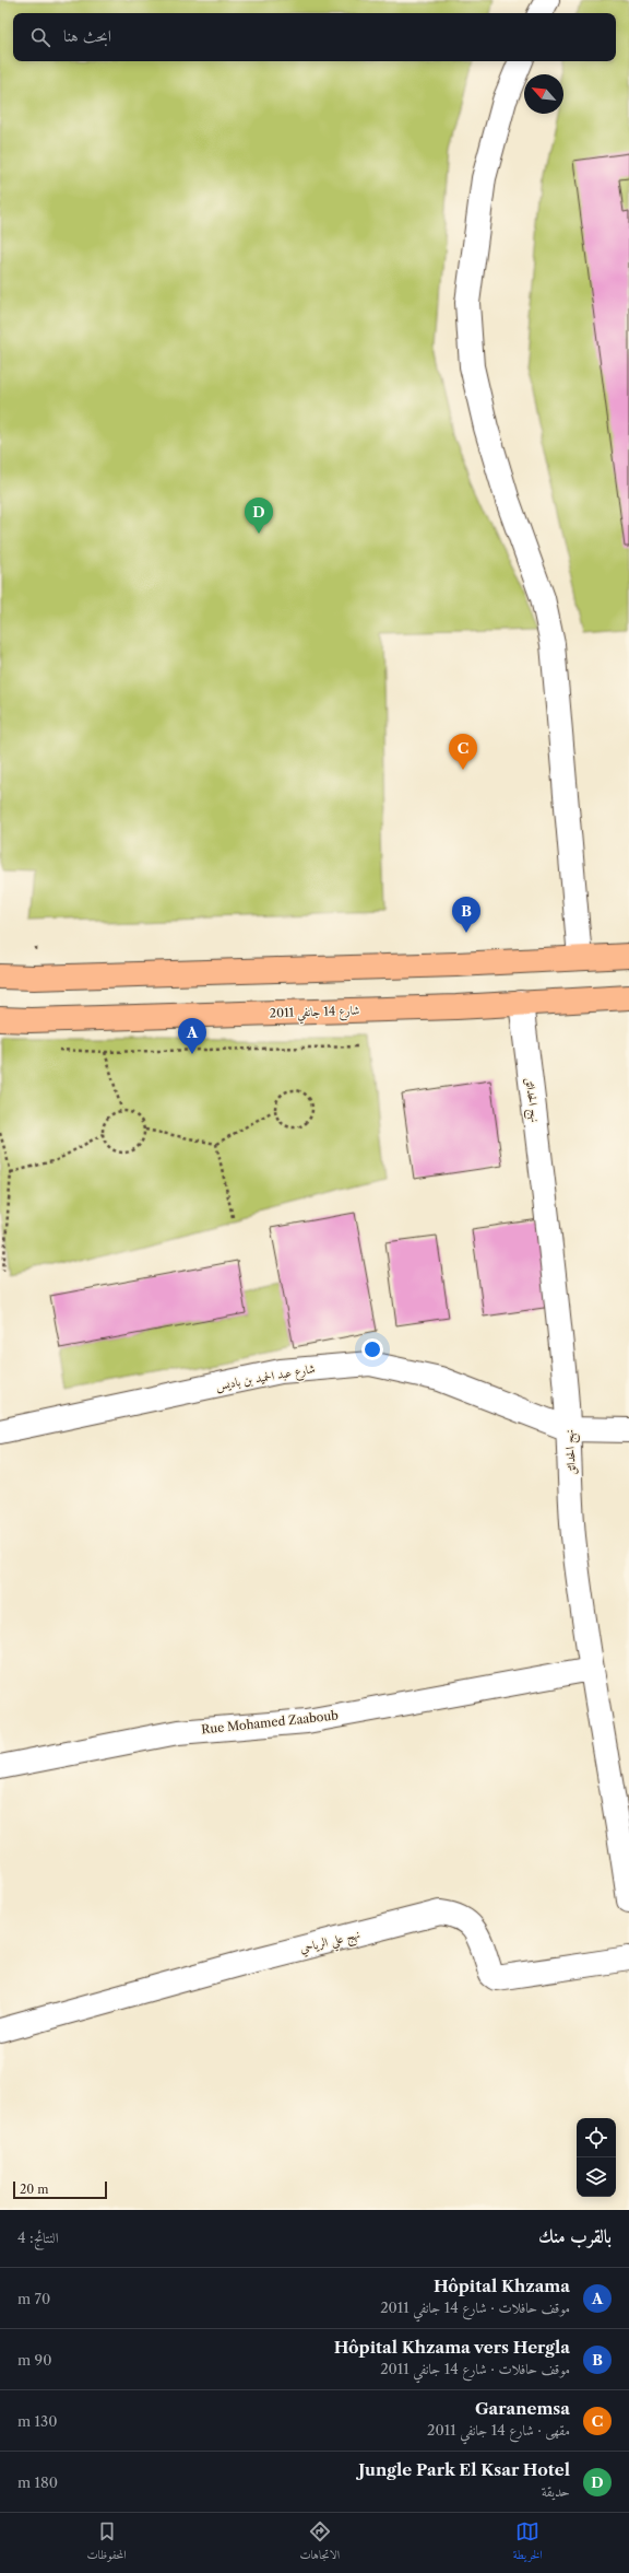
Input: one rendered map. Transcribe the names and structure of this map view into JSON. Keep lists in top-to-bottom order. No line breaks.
{"streets":{"main road":["شارع 14 جانفي 2011"],"street":["نهج الحدائق","شارع عبد الحميد بن باديس","Rue Mohamed Zaaboub","نهج علي الرياحي"]},"crossings":[["شارع 14 جانفي 2011","نهج الحدائق"],["نهج الحدائق","شارع عبد الحميد بن باديس"],["نهج الحدائق","Rue Mohamed Zaaboub"]],"scale_bar":"20 m","north":"top left","page":{"search":"ابحث هنا","pins":["D","C","B","A"],"scale":"20 m","heading":["بالقرب منك","النتائج: 4"],"list":[{"mark":"A","name":"Hôpital Khzama","note":"موقف حافلات · شارع 14 جانفي 2011","value":"70 m"},{"mark":"B","name":"Hôpital Khzama vers Hergla","note":"موقف حافلات · شارع 14 جانفي 2011","value":"90 m"},{"mark":"C","name":"Garanemsa","note":"مقهى · شارع 14 جانفي 2011","value":"130 m"},{"mark":"D","name":"Jungle Park El Ksar Hotel","note":"حديقة","value":"180 m"}],"nav":["الخريطة","الاتجاهات","المحفوظات"]}}
